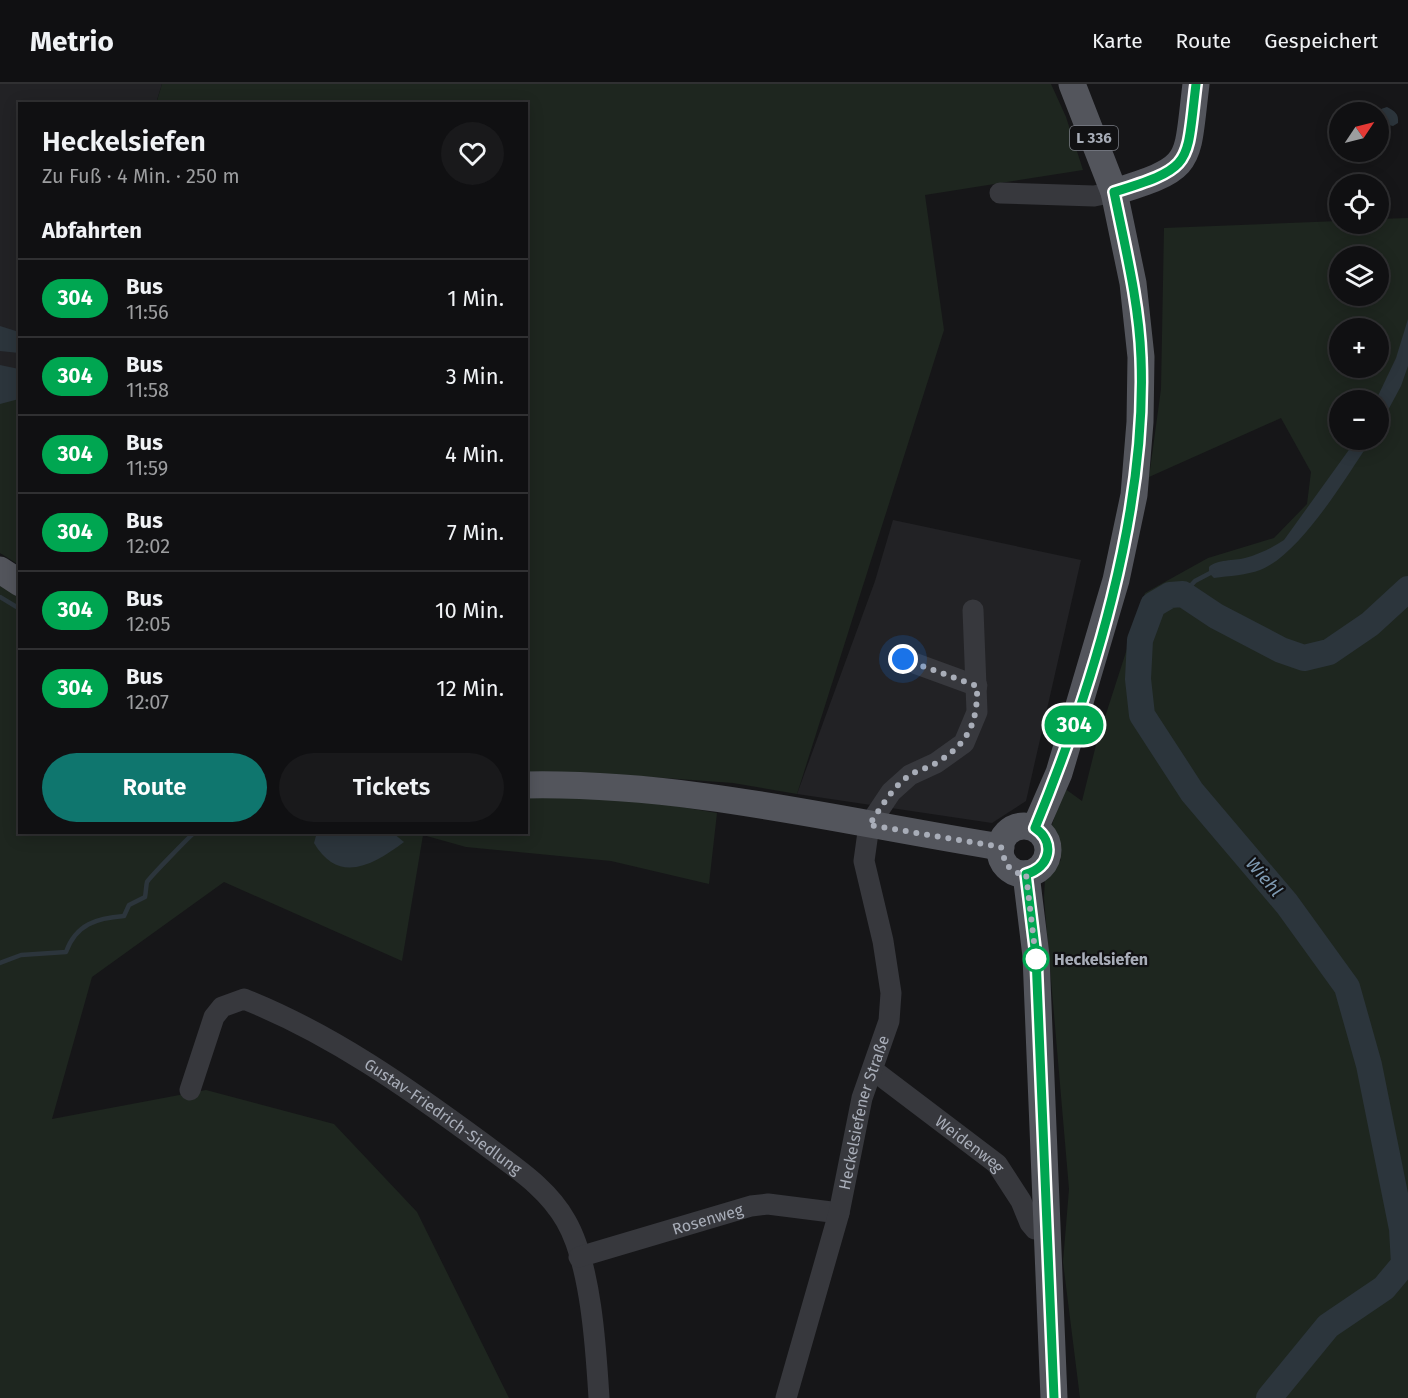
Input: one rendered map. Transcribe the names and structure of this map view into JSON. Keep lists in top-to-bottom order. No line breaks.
{"streets":{"main road":["L 336"],"street":["Heckelsiefener Straße","Gustav-Friedrich-Siedlung","Weidenweg","Rosenweg"]},"crossings":[["Heckelsiefener Straße","Weidenweg"],["Heckelsiefener Straße","Rosenweg"],["Gustav-Friedrich-Siedlung","Rosenweg"]],"water":["Wiehl"],"places":["Heckelsiefen"],"lines":["bus line 304"],"north":"top right","page":{"header":"Metrio","nav":["Karte","Route","Gespeichert"],"on_map":"304","map_buttons":["+","−"],"heading":[["Heckelsiefen","Zu Fuß · 4 Min. · 250 m"],"Abfahrten"],"list":[{"mark":"304","name":"Bus","note":"11:56","value":"1 Min."},{"mark":"304","name":"Bus","note":"11:58","value":"3 Min."},{"mark":"304","name":"Bus","note":"11:59","value":"4 Min."},{"mark":"304","name":"Bus","note":"12:02","value":"7 Min."},{"mark":"304","name":"Bus","note":"12:05","value":"10 Min."},{"mark":"304","name":"Bus","note":"12:07","value":"12 Min."}],"buttons":["Route","Tickets"]}}
